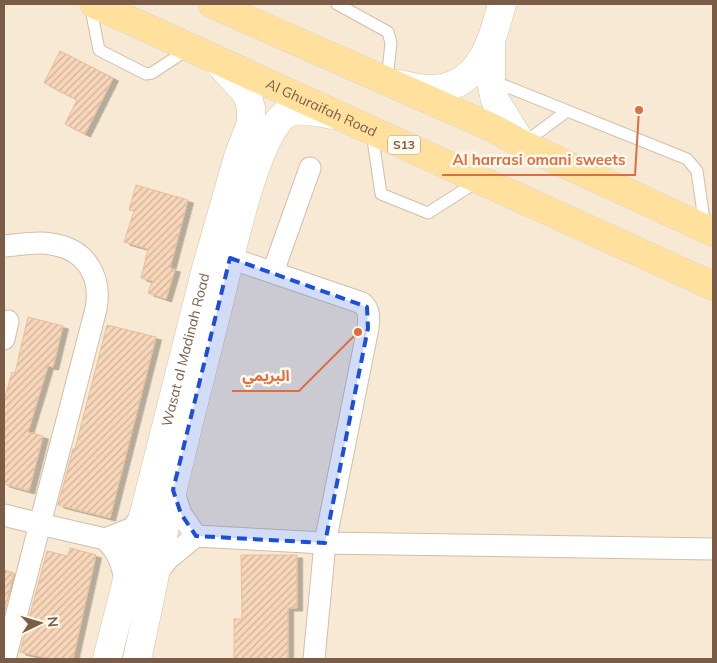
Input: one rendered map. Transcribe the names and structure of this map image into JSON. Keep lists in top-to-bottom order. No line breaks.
{"streets":{"main road":["Al Ghuraifah Road","S13","Wasat al Madinah Road"]},"crossings":[["Al Ghuraifah Road","Wasat al Madinah Road"]],"places":["Al harrasi omani sweets","البريمي"],"north":"right"}
